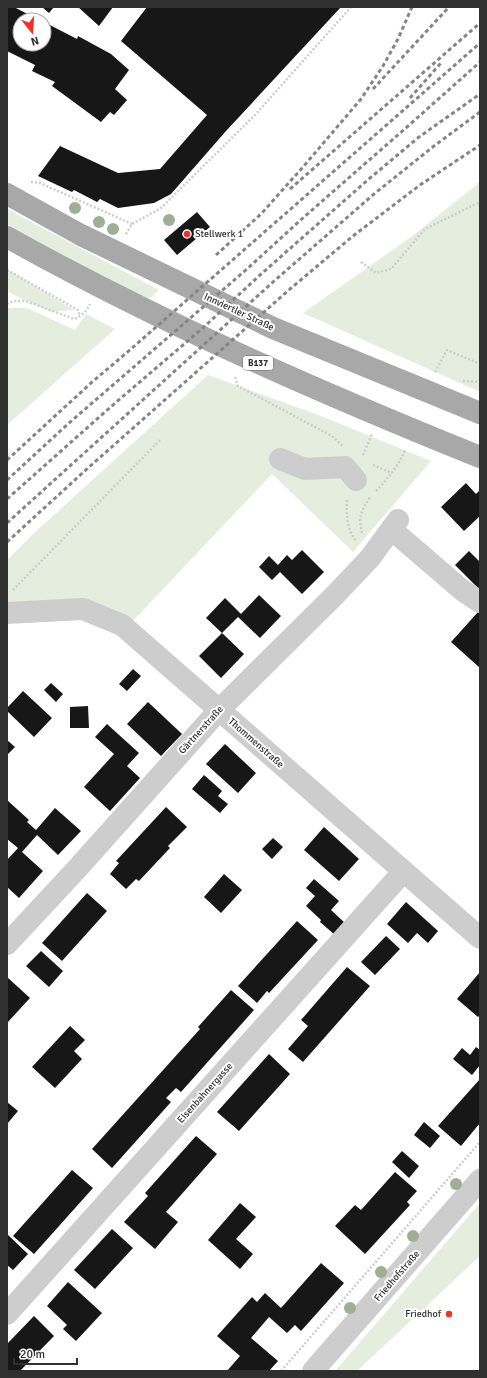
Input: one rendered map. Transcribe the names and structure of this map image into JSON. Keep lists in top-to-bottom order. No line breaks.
{"streets":{"main road":["Innviertler Straße","B137"],"street":["Gärtnerstraße","Thommenstraße","Eisenbahnergasse","Friedhofstraße"]},"crossings":[["Gärtnerstraße","Thommenstraße"],["Thommenstraße","Eisenbahnergasse"]],"places":["Stellwerk 1","Friedhof"],"scale_bar":"20 m","north":"bottom"}
